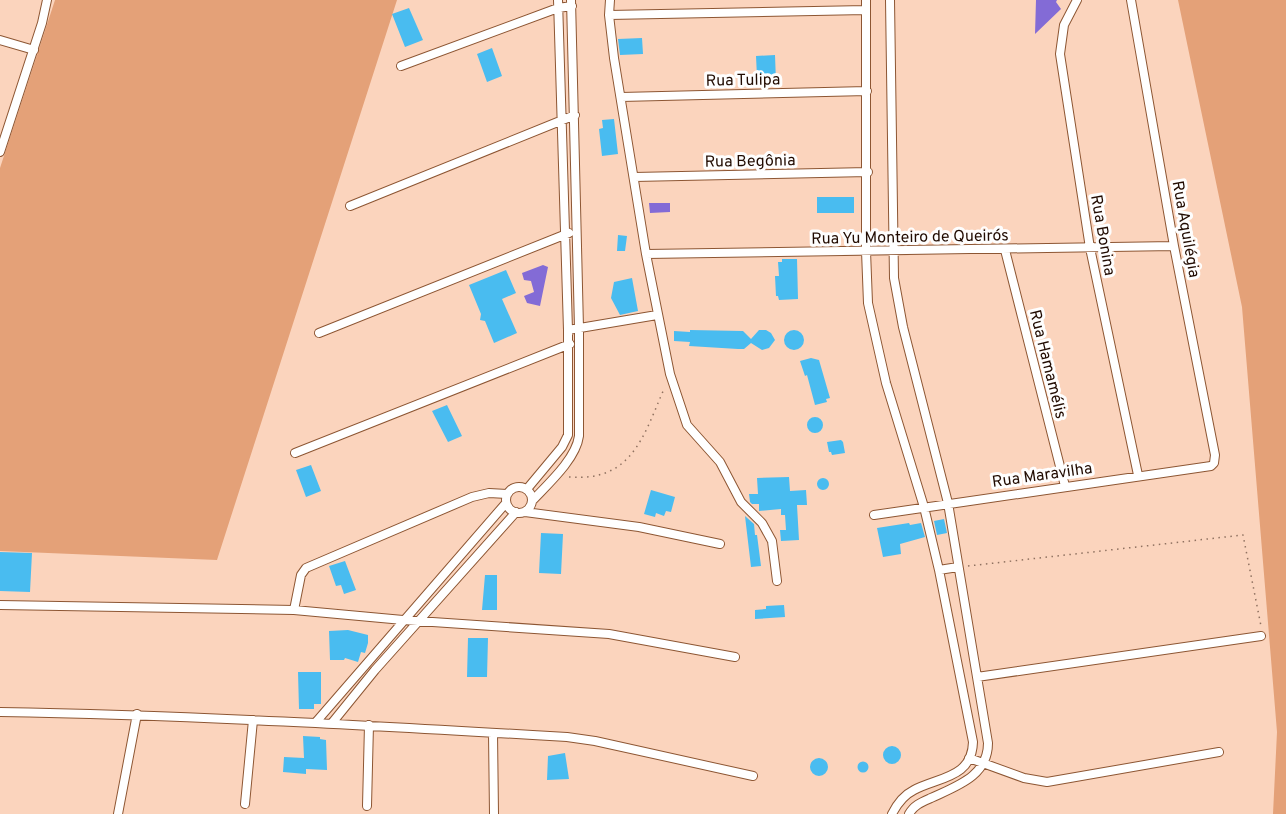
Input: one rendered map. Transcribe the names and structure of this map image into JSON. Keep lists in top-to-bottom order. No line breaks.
{"streets":{"street":["Rua Tulipa","Rua Begônia","Rua Aquilégia","Rua Bonina","Rua Yu Monteiro de Queirós","Rua Hamamélis","Rua Maravilha"]},"crossings":[["Rua Aquilégia","Rua Yu Monteiro de Queirós"],["Rua Aquilégia","Rua Maravilha"],["Rua Bonina","Rua Yu Monteiro de Queirós"],["Rua Bonina","Rua Maravilha"],["Rua Yu Monteiro de Queirós","Rua Hamamélis"],["Rua Hamamélis","Rua Maravilha"]]}
